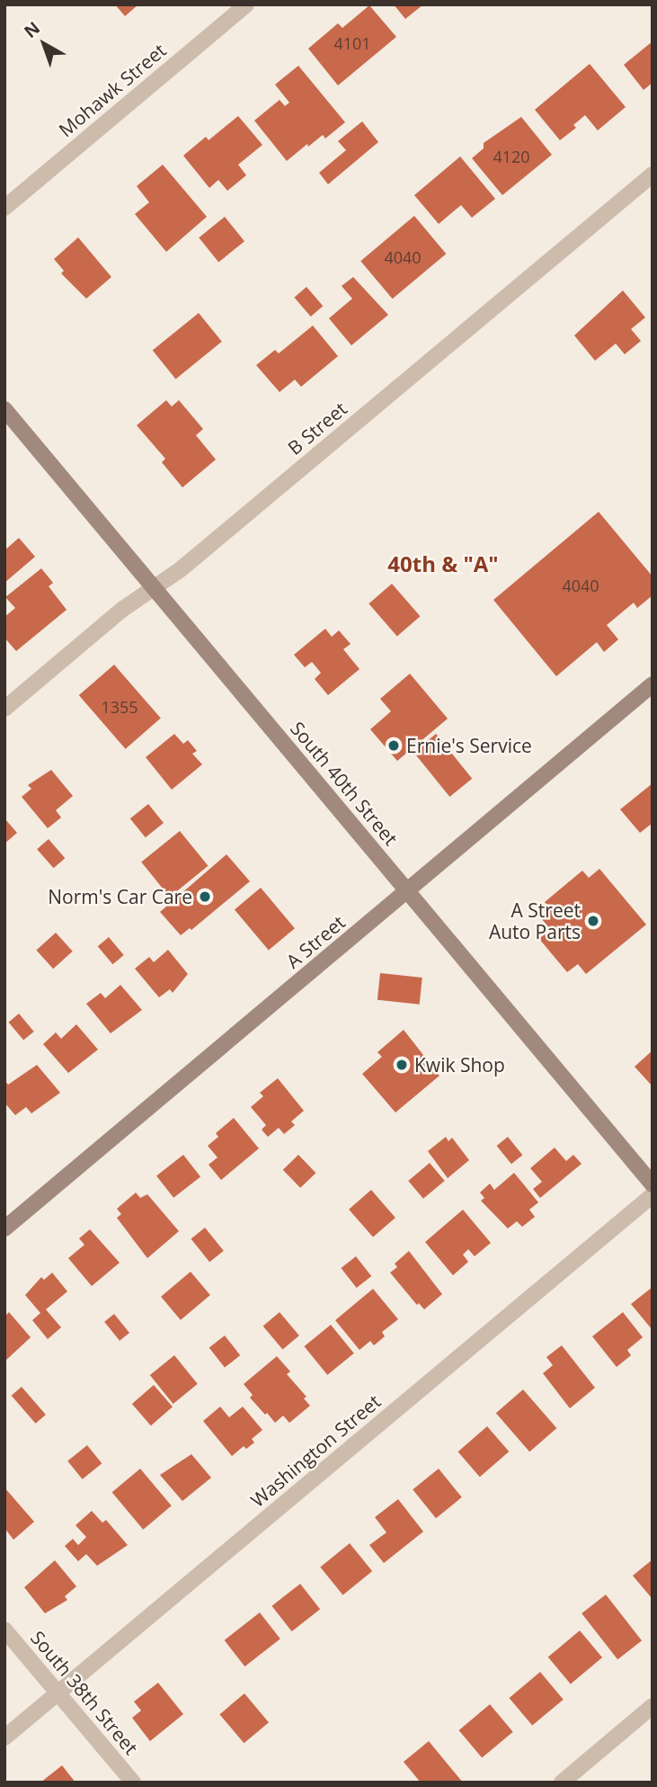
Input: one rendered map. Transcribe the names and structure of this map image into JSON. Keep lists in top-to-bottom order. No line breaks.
{"streets":{"main road":["South 40th Street","A Street"],"street":["Mohawk Street","B Street","Washington Street","South 38th Street"]},"crossings":[["B Street","South 40th Street"],["South 40th Street","A Street"],["Washington Street","South 38th Street"]],"districts":["40th & \"A\""],"places":["Ernie's Service","Norm's Car Care","A Street Auto Parts","Kwik Shop"],"house_numbers":["4101","4120","4040","4040","1355"],"north":"top left"}
